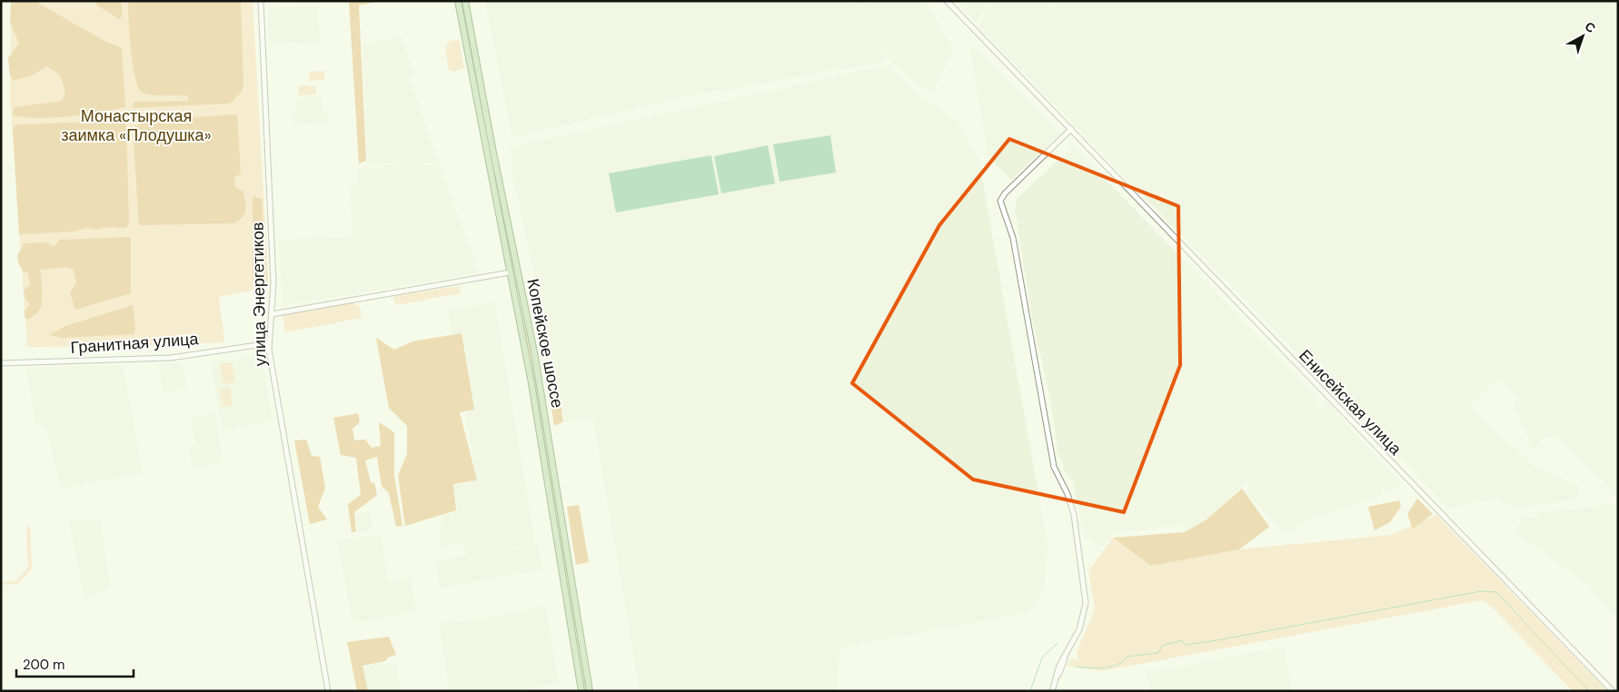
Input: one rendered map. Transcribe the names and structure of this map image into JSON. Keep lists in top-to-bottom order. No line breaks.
{"streets":{"main road":["Копейское шоссе"],"street":["улица Энергетиков","Гранитная улица","Енисейская улица"]},"crossings":[["улица Энергетиков","Гранитная улица"]],"parks":["Монастырская заимка «Плодушка»"],"scale_bar":"200 m","north":"top right"}
